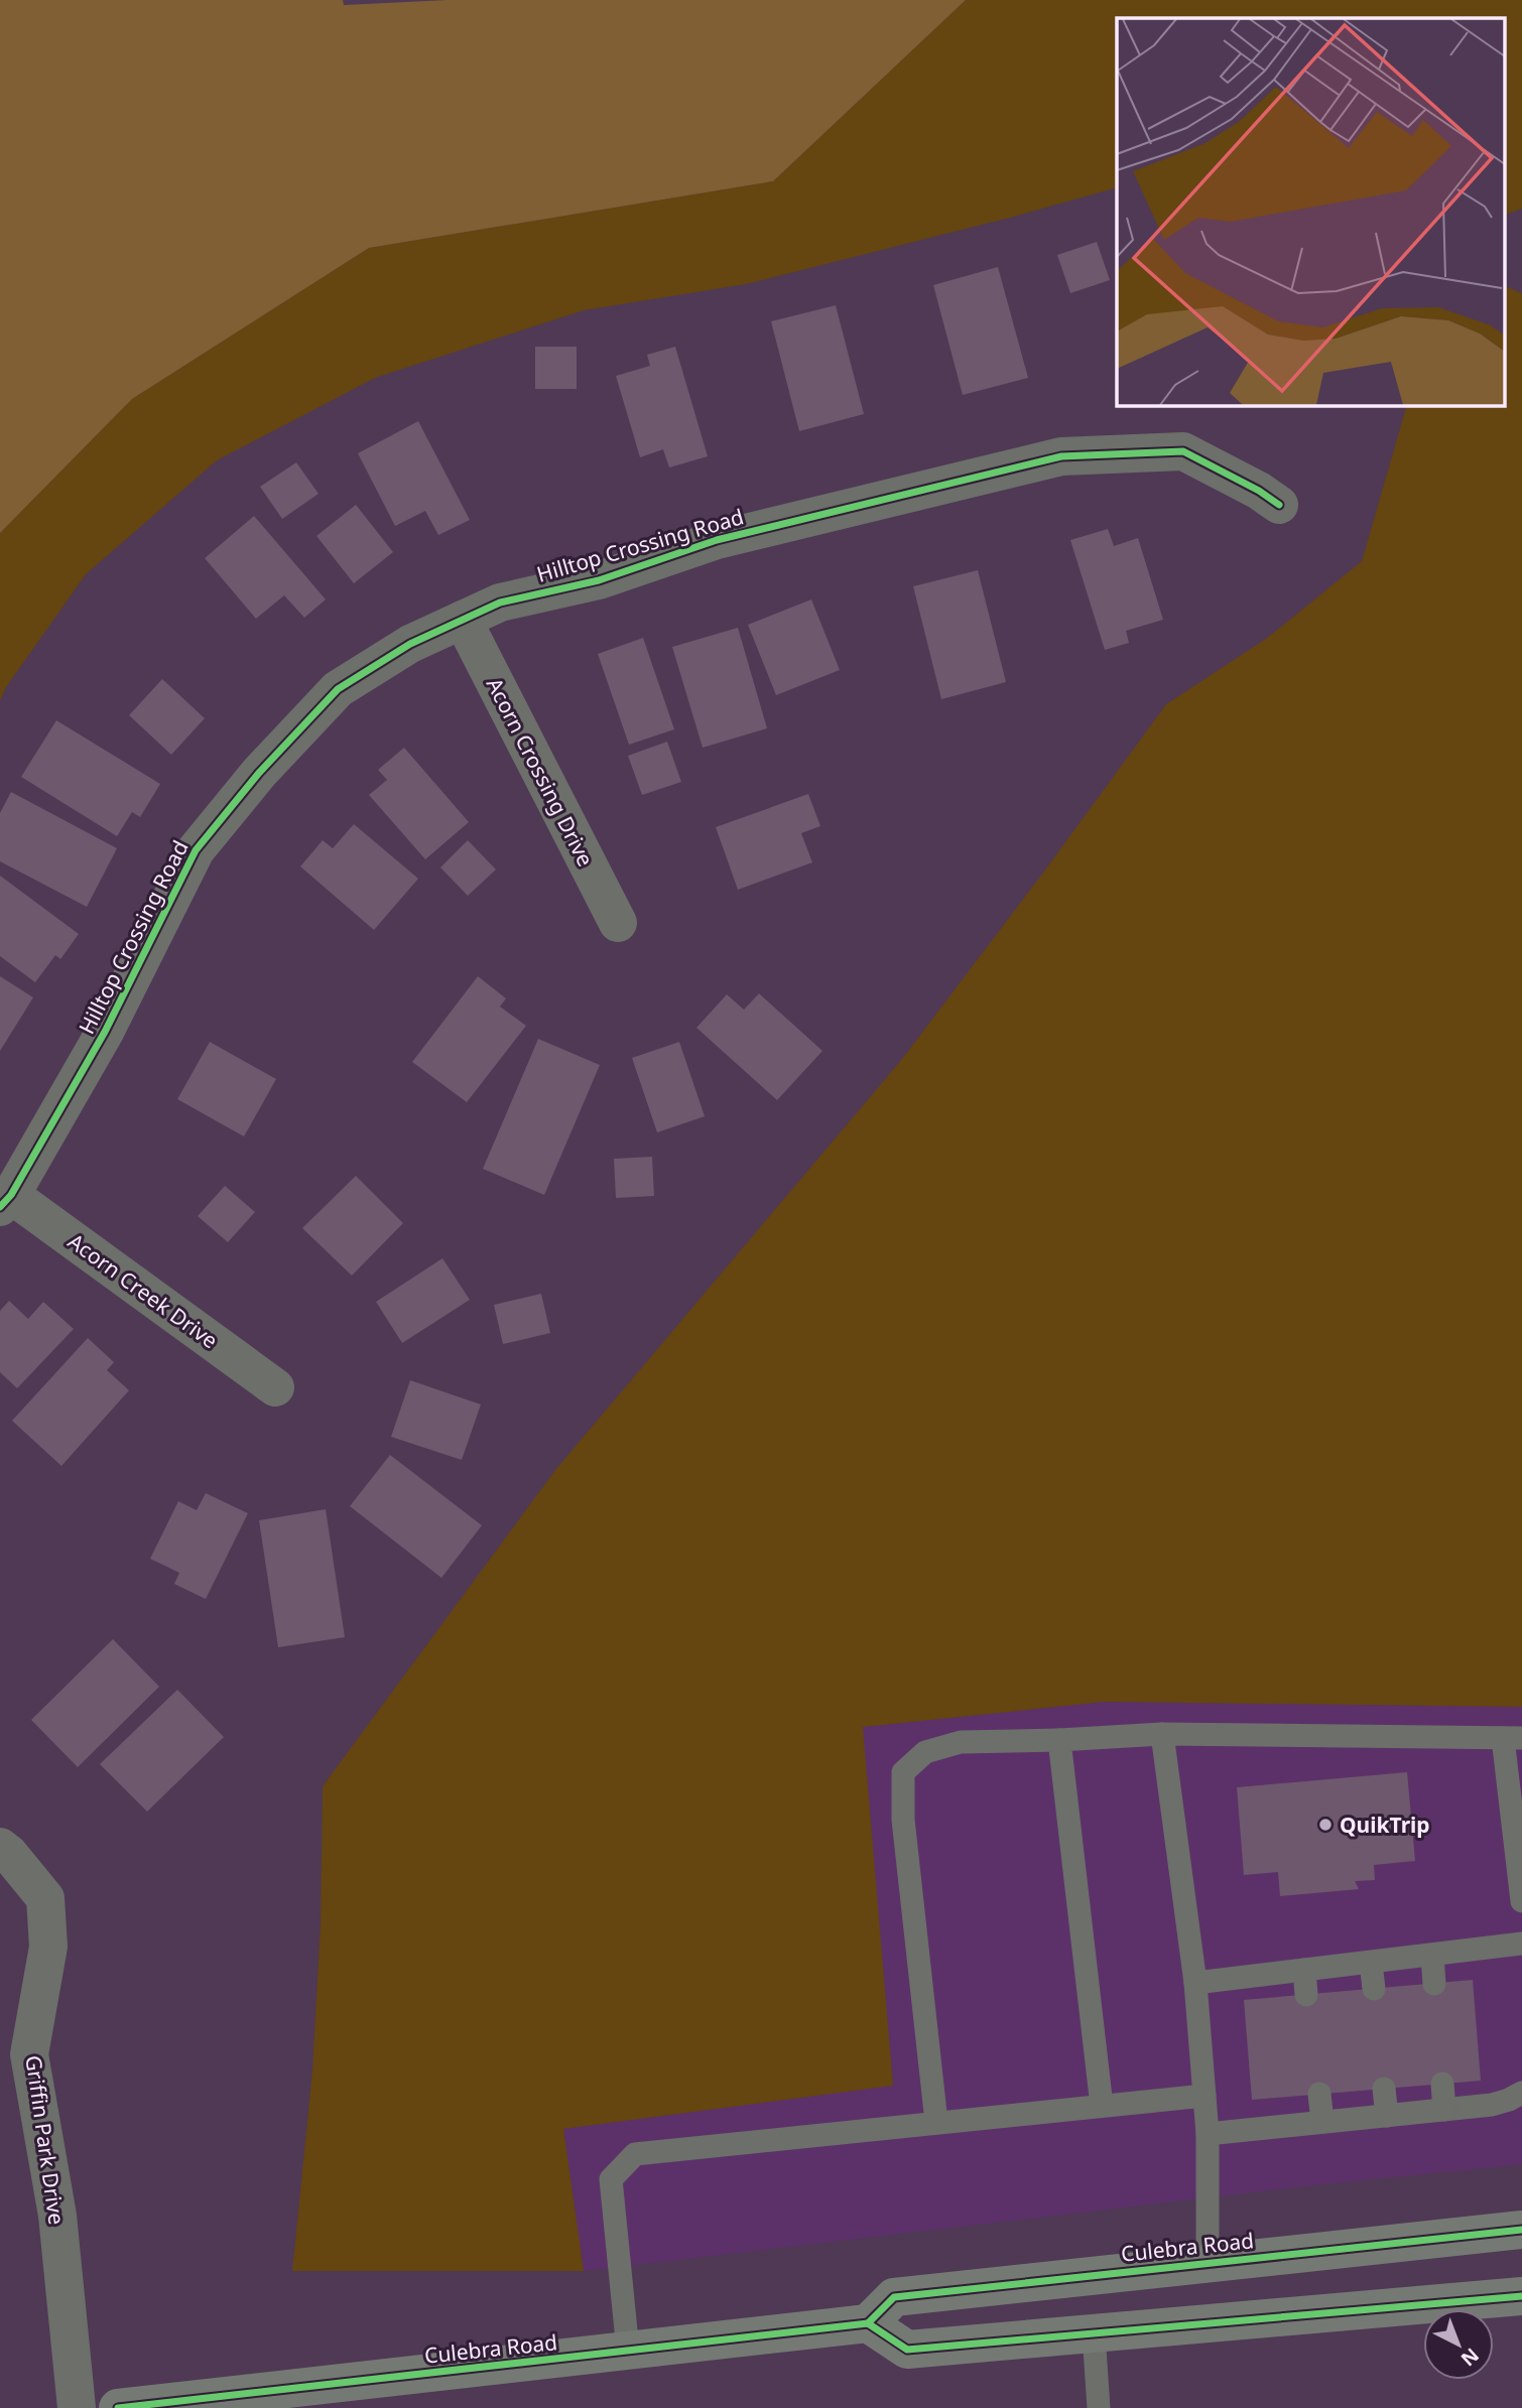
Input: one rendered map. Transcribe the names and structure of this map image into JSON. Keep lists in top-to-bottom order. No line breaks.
{"streets":{"main road":["Culebra Road"],"street":["Hilltop Crossing Road","Acorn Crossing Drive","Acorn Creek Drive","Griffin Park Drive"]},"crossings":[["Hilltop Crossing Road","Acorn Crossing Drive"],["Hilltop Crossing Road","Acorn Creek Drive"]],"places":["QuikTrip"],"north":"bottom right"}
